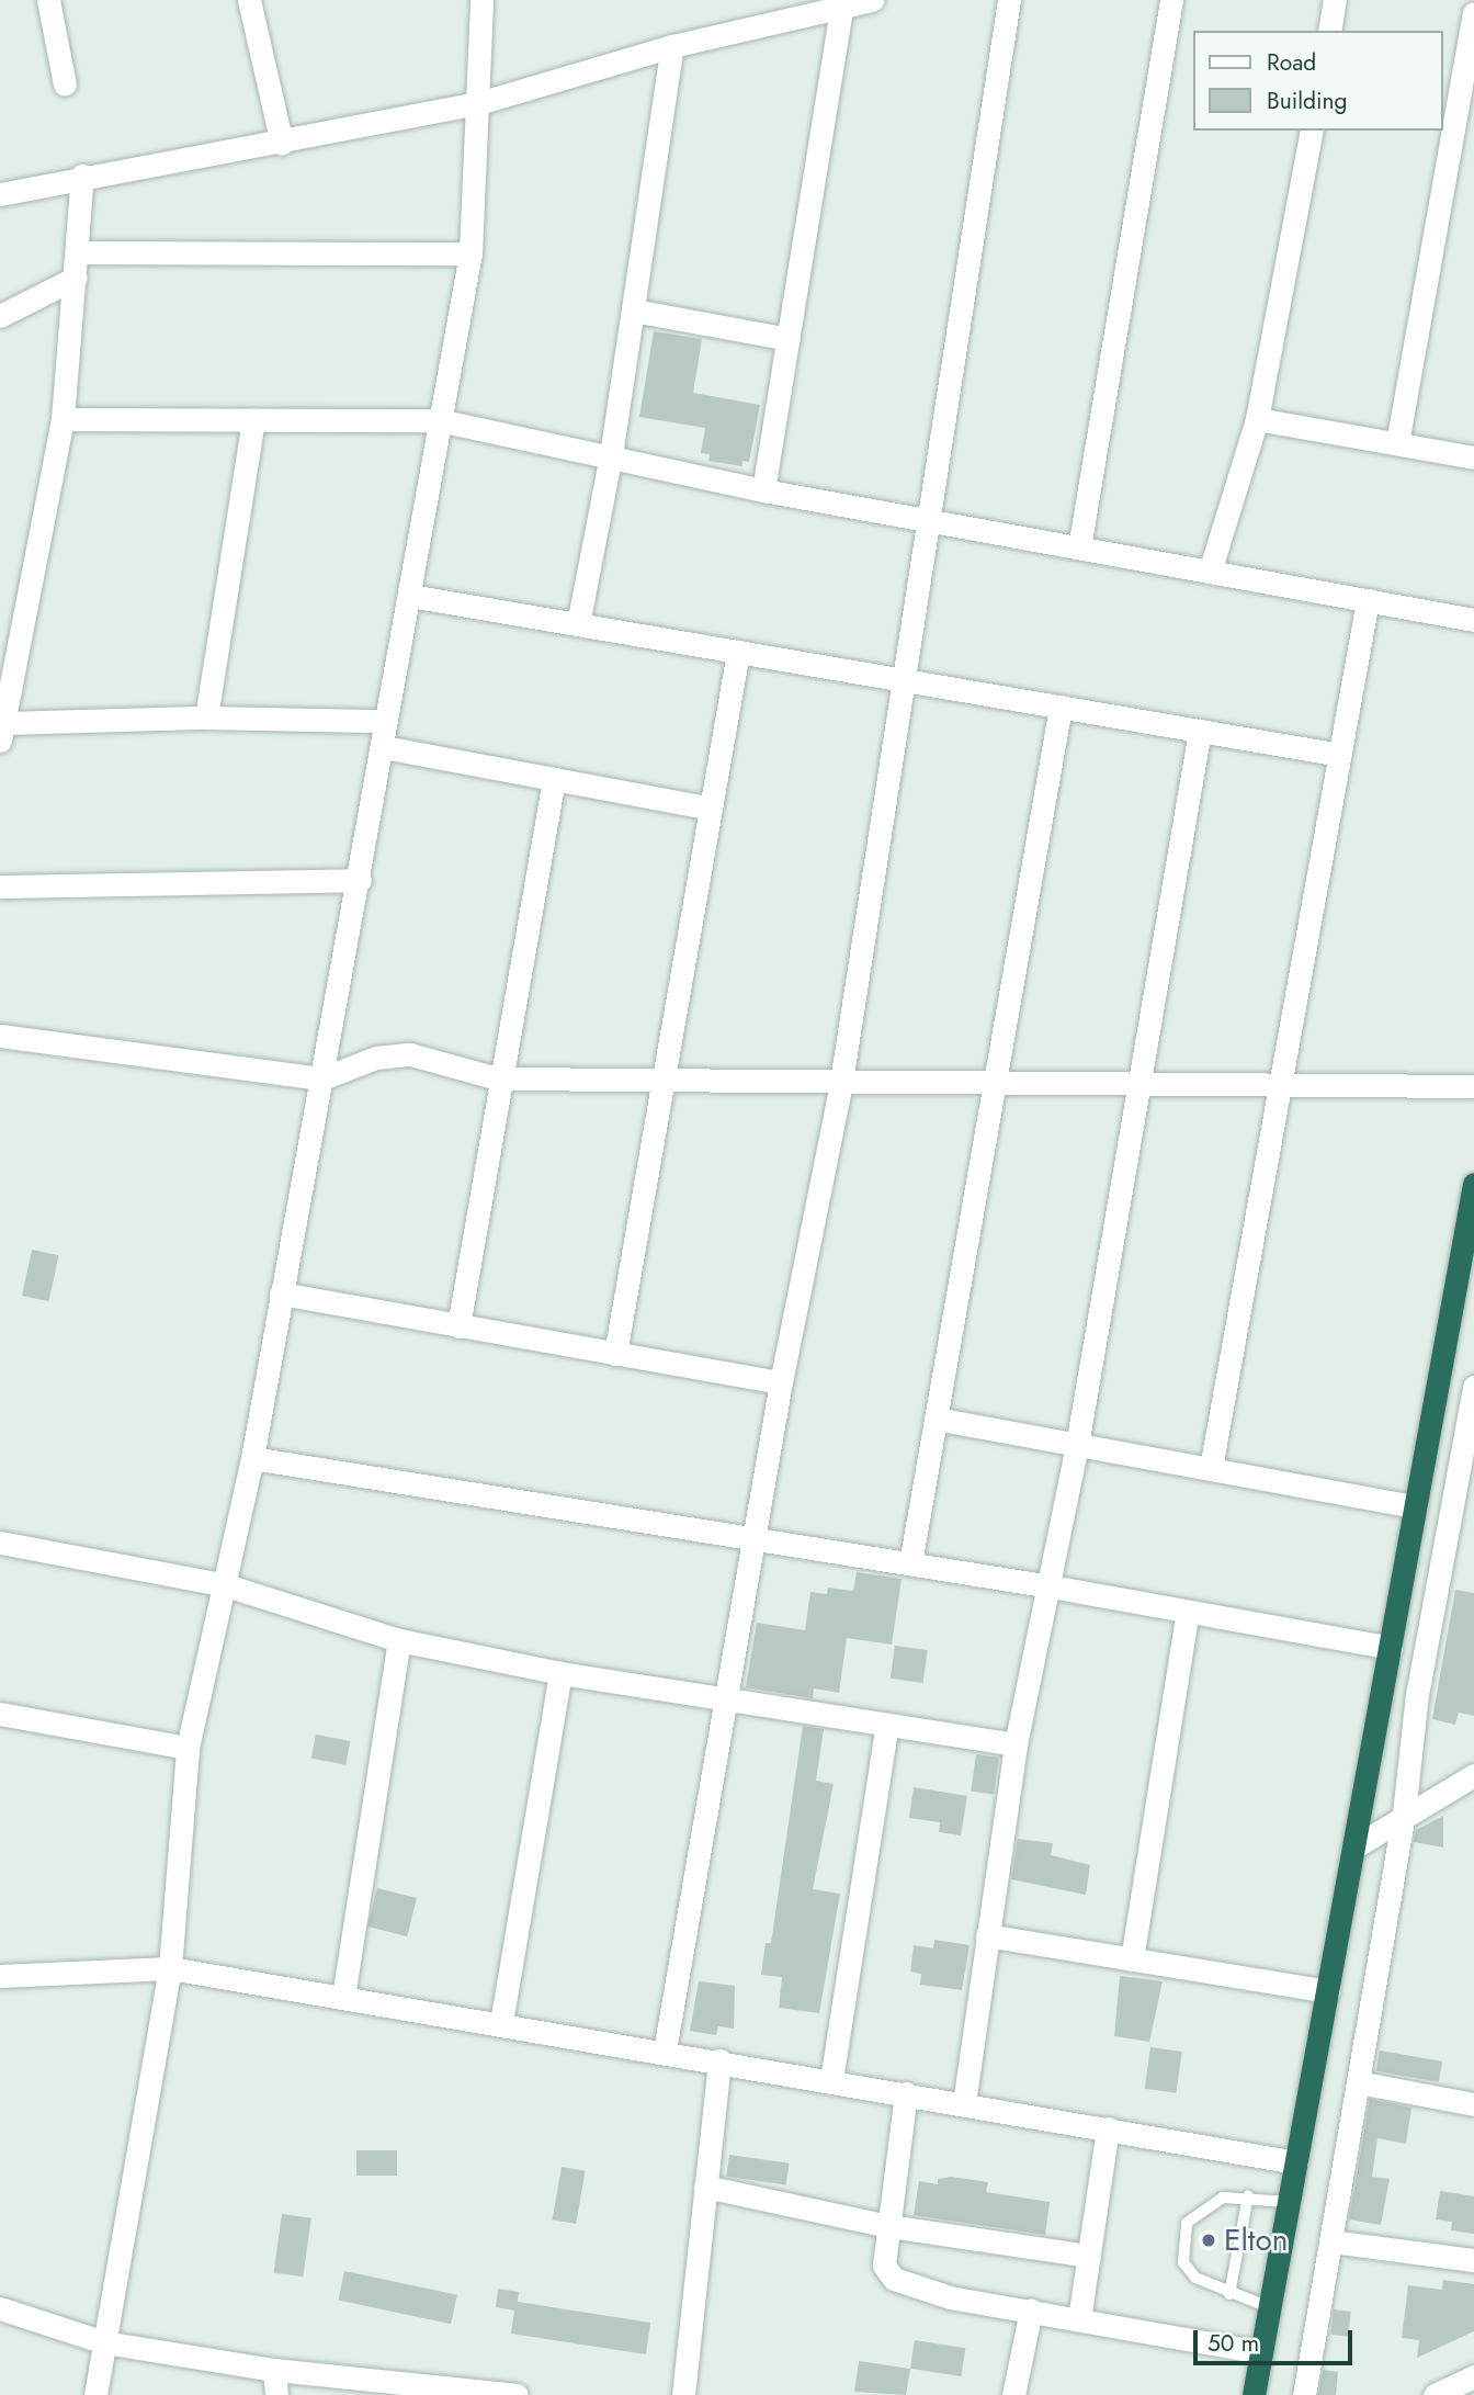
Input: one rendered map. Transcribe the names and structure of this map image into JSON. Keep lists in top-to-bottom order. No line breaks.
{"places":["Elton"],"legend":["Road","Building"],"scale_bar":"50 m"}
